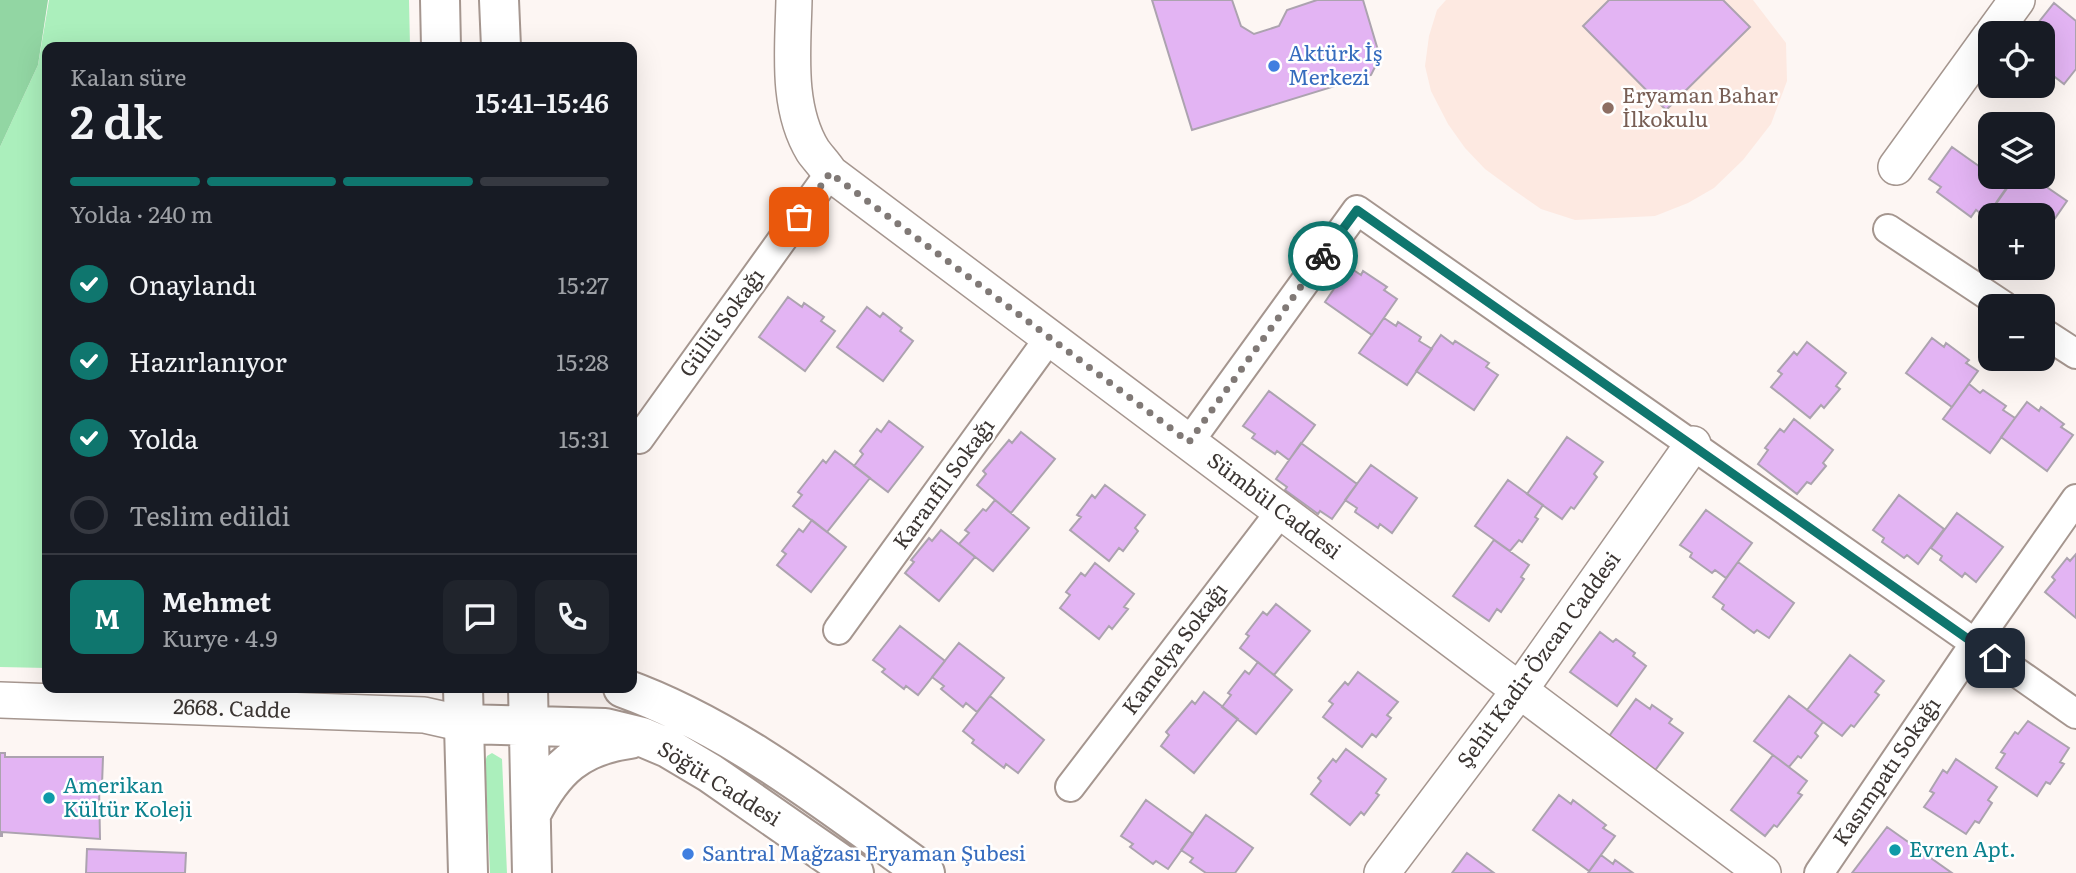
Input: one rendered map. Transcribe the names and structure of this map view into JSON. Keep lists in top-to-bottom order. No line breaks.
{"streets":{"main road":["Söğüt Caddesi"],"street":["Güllü Sokağı","Karanfil Sokağı","Sümbül Caddesi","Kamelya Sokağı","Şehit Kadir Özcan Caddesi","2668. Cadde","Kasımpatı Sokağı"]},"crossings":[["Güllü Sokağı","Sümbül Caddesi"],["Karanfil Sokağı","Sümbül Caddesi"],["Sümbül Caddesi","Kamelya Sokağı"],["Sümbül Caddesi","Şehit Kadir Özcan Caddesi"],["2668. Cadde","Söğüt Caddesi"]],"places":["Aktürk İş Merkezi","Eryaman Bahar İlkokulu","Amerikan Kültür Koleji","Evren Apt.","Santral Mağzası Eryaman Şubesi"],"page":{"map_buttons":["+","−"],"heading":["2 dk","Kalan süre","15:41–15:46"],"panel":["Mehmet","Kurye · 4.9"],"bar":"Yolda · 240 m","list":[["Onaylandı","15:27"],["Hazırlanıyor","15:28"],["Yolda","15:31"],"Teslim edildi"],"round":"M"}}
